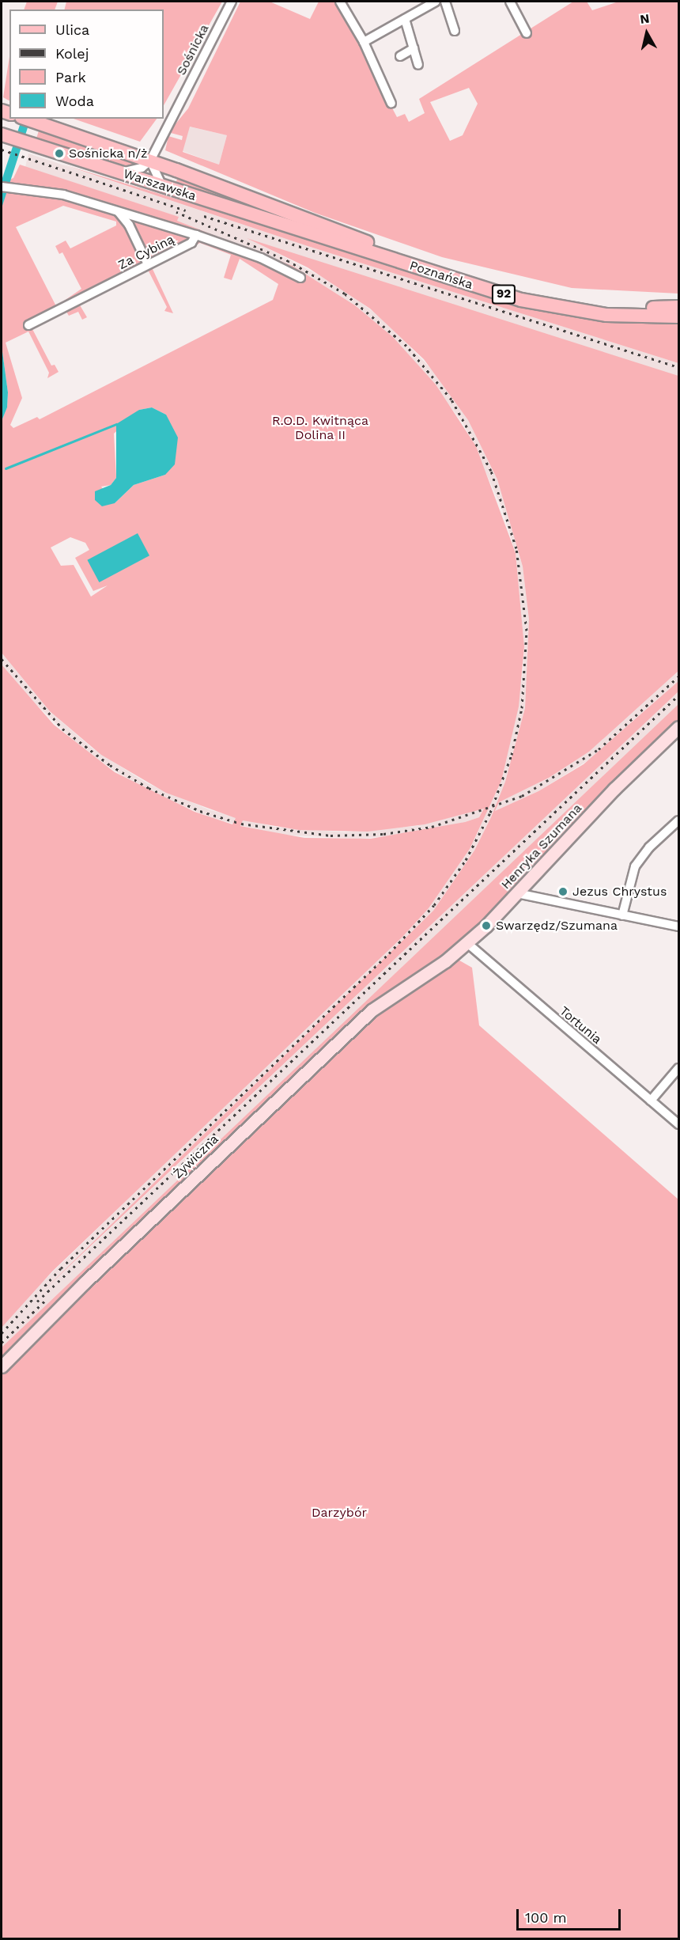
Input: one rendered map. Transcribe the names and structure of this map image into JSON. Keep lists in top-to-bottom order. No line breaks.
{"streets":{"main road":["Warszawska","Poznańska","92"],"street":["Sośnicka","Za Cybiną","Henryka Szumana","Tortunia","Żywiczna"]},"crossings":[["Sośnicka","Warszawska"],["Warszawska","Poznańska"],["Henryka Szumana","Tortunia"],["Henryka Szumana","Żywiczna"]],"parks":["R.O.D. Kwitnąca Dolina II","Darzybór"],"places":["Sośnicka n/ż","Jezus Chrystus","Swarzędz/Szumana"],"legend":["Ulica","Kolej","Park","Woda"],"scale_bar":"100 m","north":"top"}
